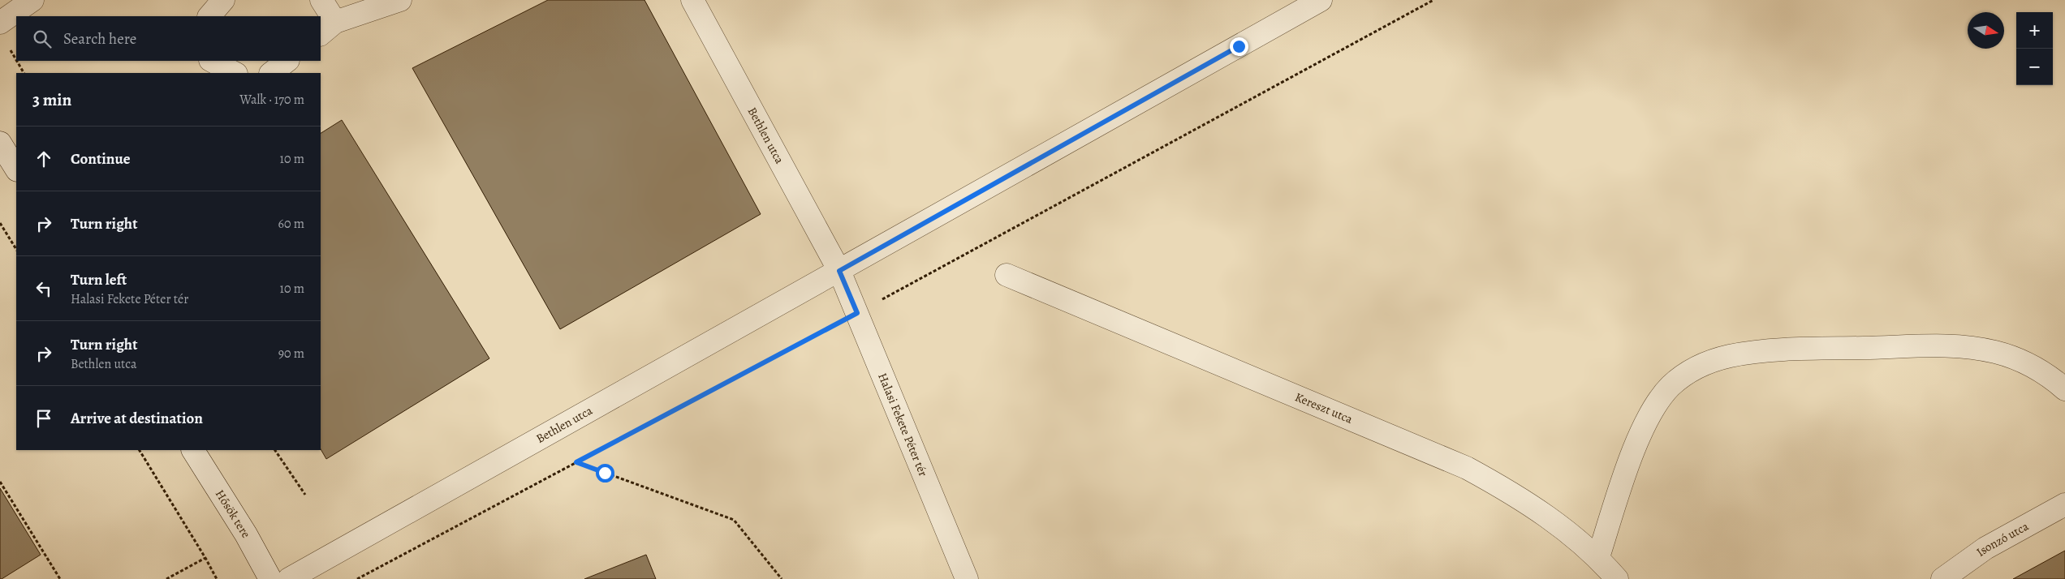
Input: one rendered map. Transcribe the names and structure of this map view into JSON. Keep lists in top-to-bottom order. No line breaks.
{"streets":{"street":["Bethlen utca","Kereszt utca","Halasi Fekete Péter tér","Hősök tere","Isonzó utca"]},"crossings":[["Bethlen utca","Halasi Fekete Péter tér"]],"north":"right","page":{"map_buttons":["+","−"],"search":"Search here","heading":["3 min","Walk · 170 m"],"list":[["Continue","10 m"],["Turn right","60 m"],["Turn left","Halasi Fekete Péter tér","10 m"],["Turn right","Bethlen utca","90 m"],"Arrive at destination"]}}
